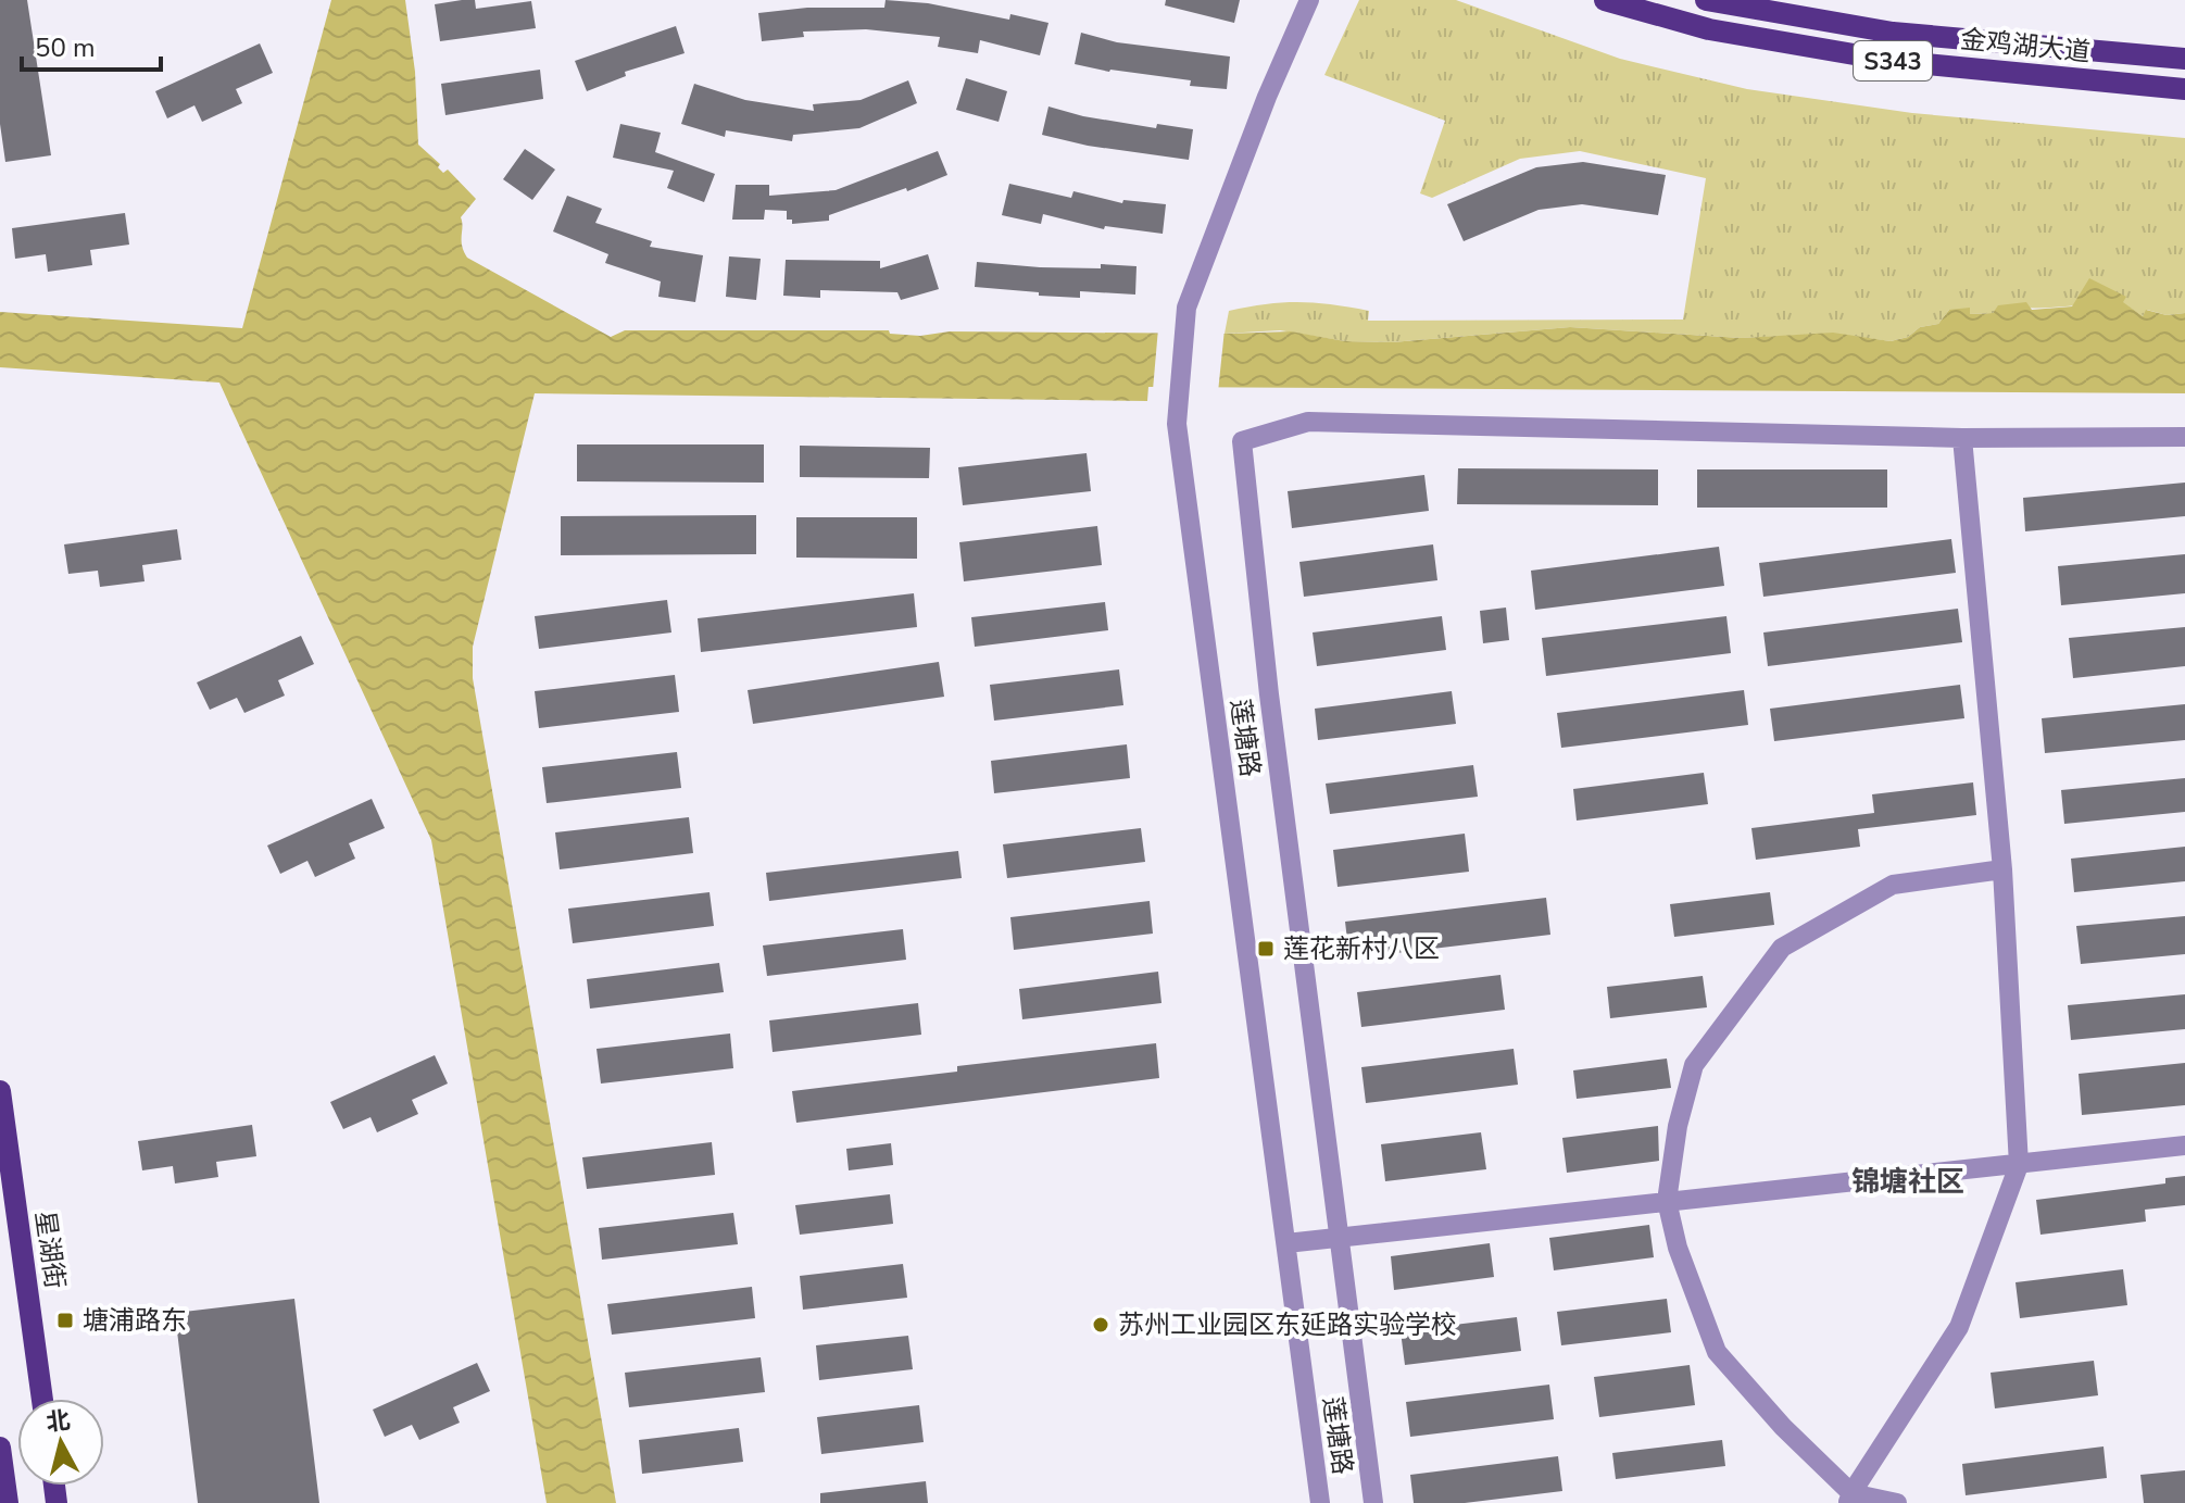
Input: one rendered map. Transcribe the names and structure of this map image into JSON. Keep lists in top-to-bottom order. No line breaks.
{"streets":{"main road":["金鸡湖大道","S343","星湖街"],"street":["莲塘路"]},"districts":["锦塘社区"],"places":{"transit":["莲花新村八区","塘浦路东"],"other":["苏州工业园区东延路实验学校"]},"scale_bar":"50 m","north":"top"}
